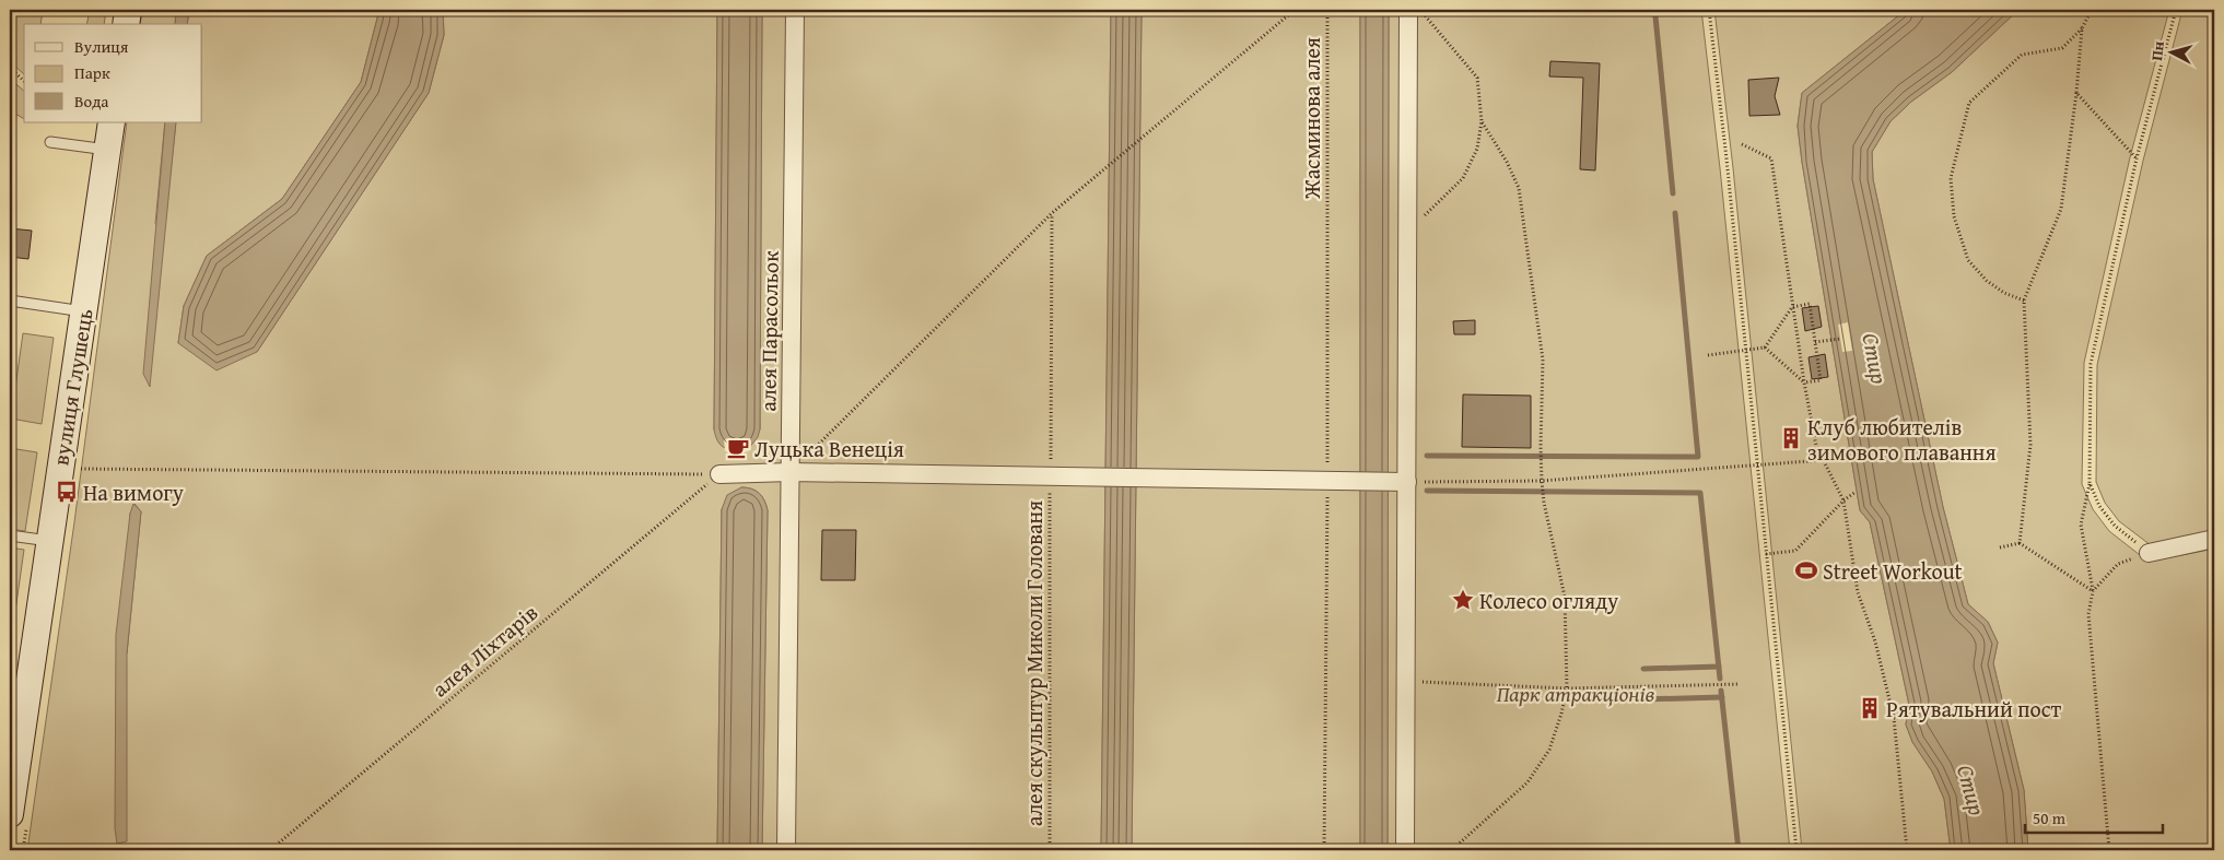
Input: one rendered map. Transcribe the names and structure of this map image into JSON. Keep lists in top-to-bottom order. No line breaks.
{"streets":{"street":["алея Парасольок","вулиця Глушець"],"path":["Жасминова алея","алея Ліхтарів","алея скульптур Миколи Голованя"]},"water":["Стир"],"parks":["Парк атракціонів"],"places":{"building":["Клуб любителів зимового плавання","Рятувальний пост"],"cafe":["Луцька Венеція"],"bus stop":["На вимогу"],"sports":["Street Workout"],"place":["Колесо огляду"]},"legend":["Вулиця","Парк","Вода"],"scale_bar":"50 m","north":"left"}
